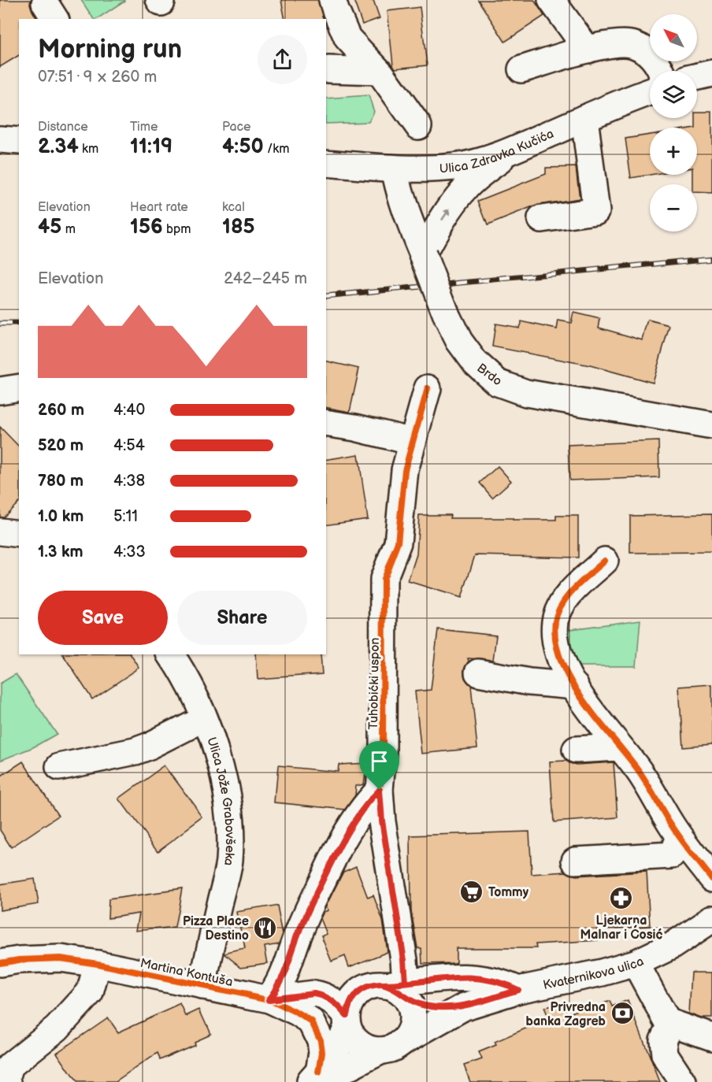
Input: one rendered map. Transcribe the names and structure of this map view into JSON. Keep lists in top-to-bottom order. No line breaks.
{"streets":{"street":["Ulica Zdravka Kučića","Brdo","Tuhobićki uspon","Ulica Jože Grabovšeka","Martina Kontuša","Kvaternikova ulica"]},"crossings":[["Ulica Zdravka Kučića","Brdo"],["Tuhobićki uspon","Martina Kontuša"],["Tuhobićki uspon","Kvaternikova ulica"],["Ulica Jože Grabovšeka","Martina Kontuša"],["Martina Kontuša","Kvaternikova ulica"]],"places":{"supermarket":["Tommy"],"pharmacy":["Ljekarna Malnar i Ćosić"],"restaurant":["Pizza Place Destino"],"bank":["Privredna banka Zagreb"]},"north":"top left","page":{"map_buttons":["+","−"],"heading":["Morning run","07:51 · 9 × 260 m"],"stats":[["Distance","2.34 km"],["Time","11:19"],["Pace","4:50 /km"],["Elevation","45 m"],["Heart rate","156 bpm"],["kcal","185"]],"chart":["Elevation","242–245 m"],"list":[{"name":"260 m","note":"4:40"},{"name":"520 m","note":"4:54"},{"name":"780 m","note":"4:38"},{"name":"1.0 km","note":"5:11"},{"name":"1.3 km","note":"4:33"}],"buttons":["Save","Share"]}}
